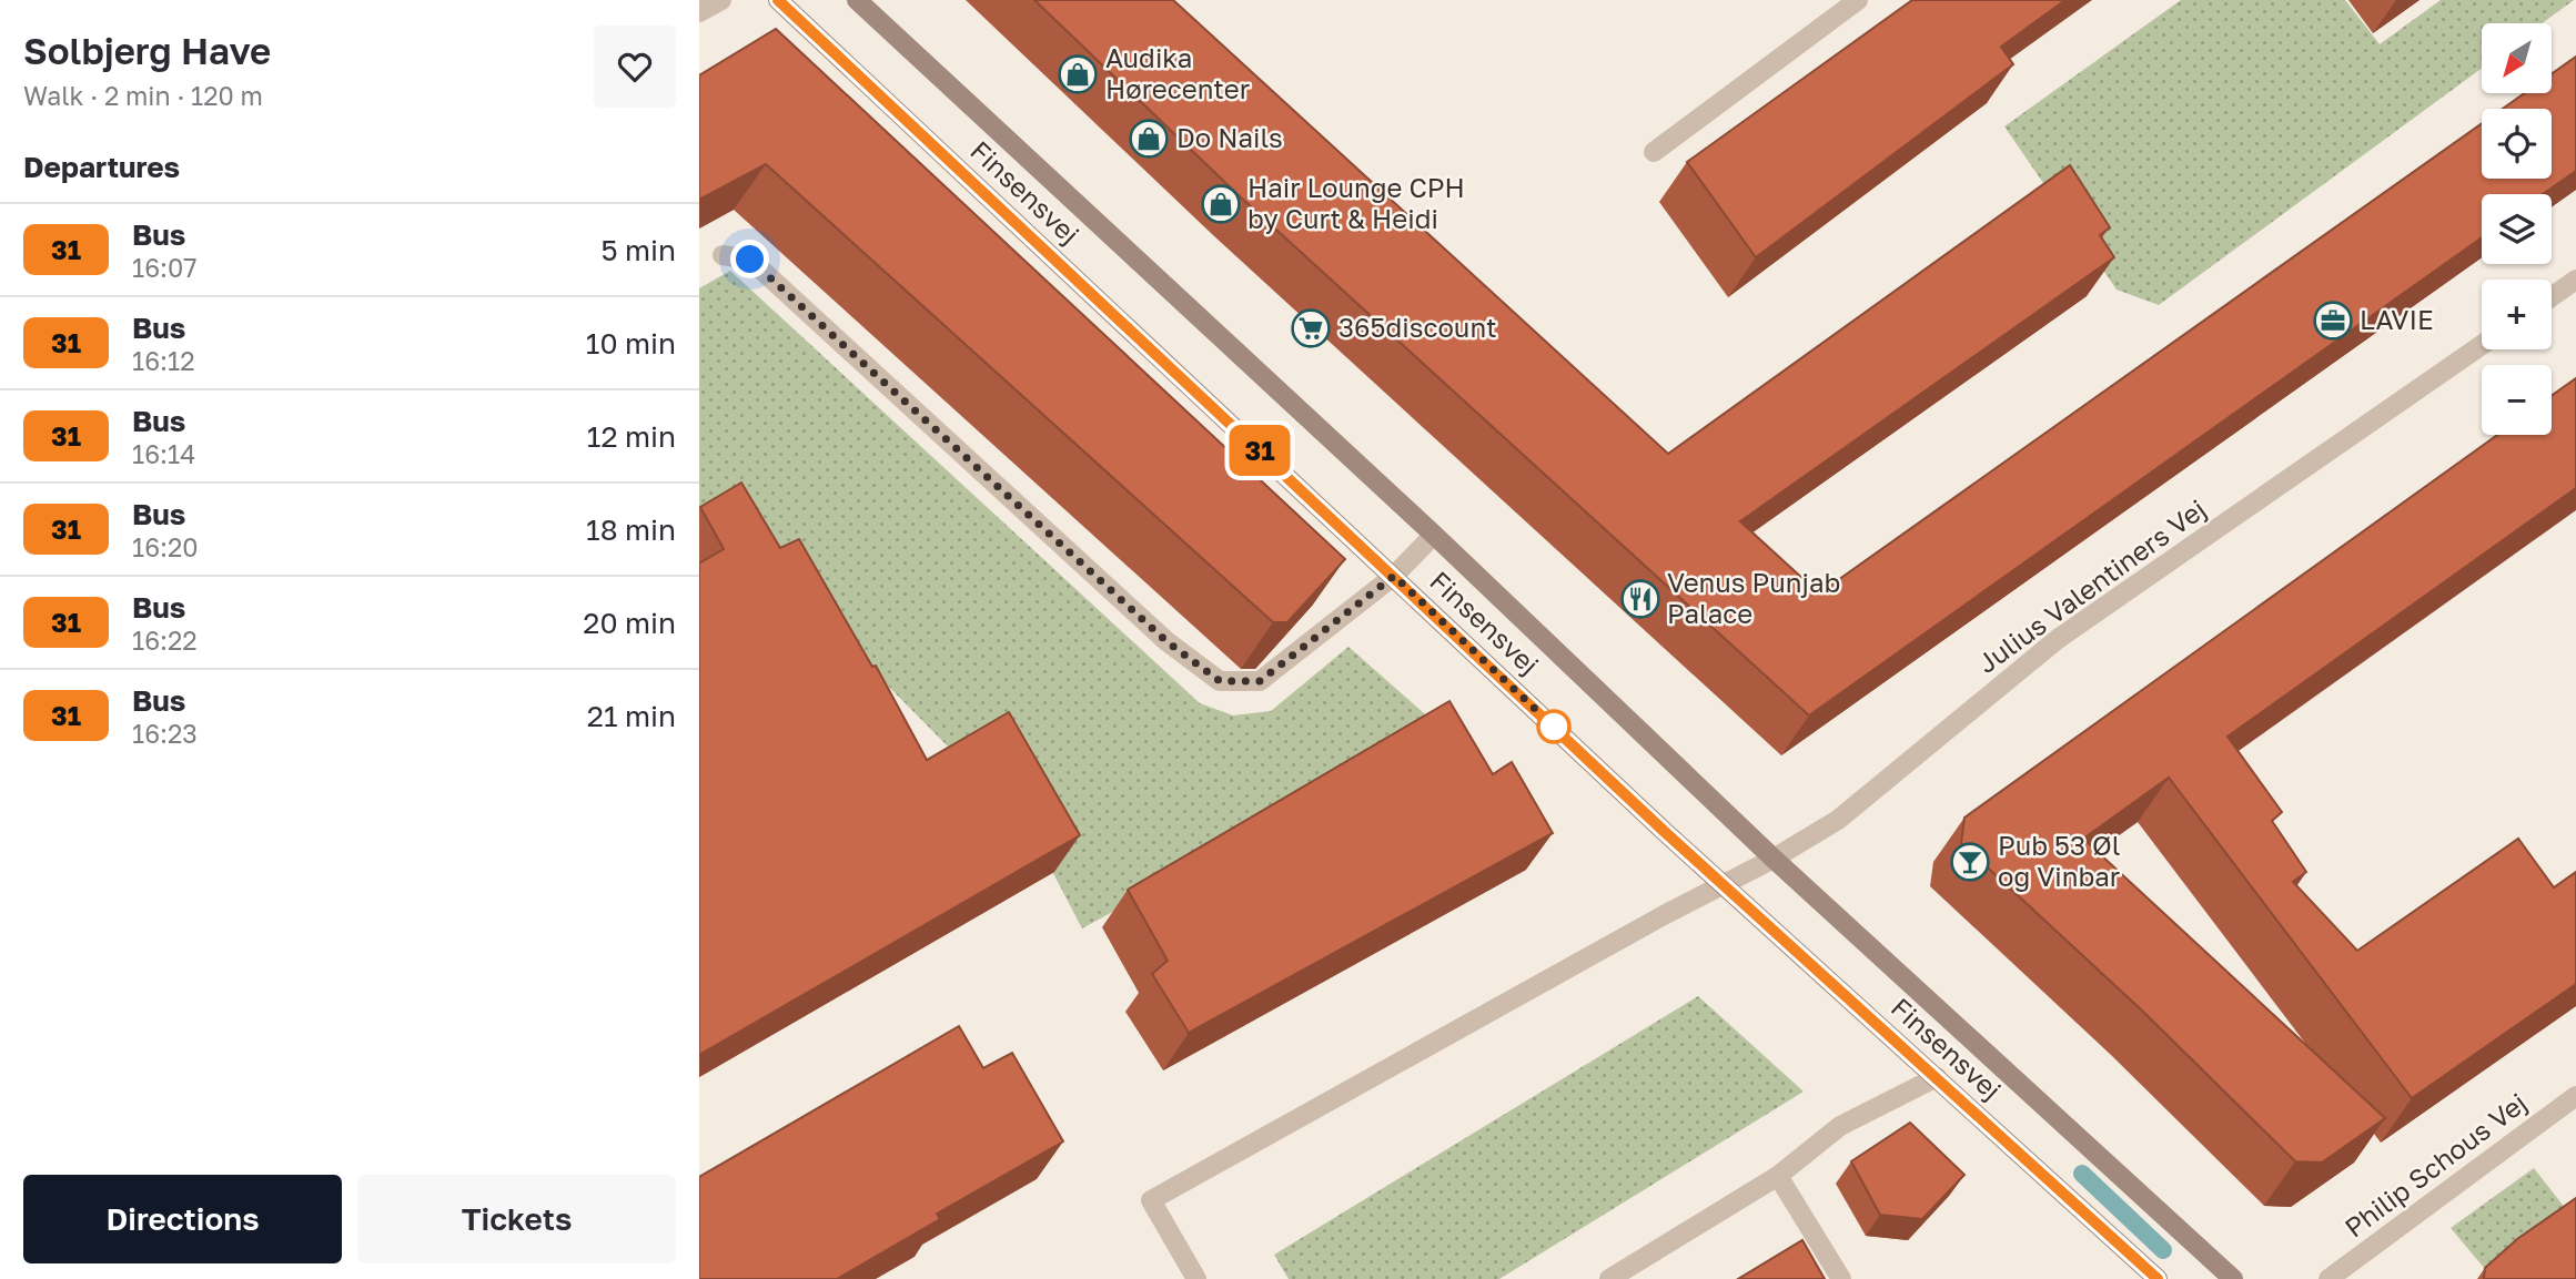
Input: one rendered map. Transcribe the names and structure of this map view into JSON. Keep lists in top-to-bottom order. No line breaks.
{"streets":{"street":["Finsensvej","Julius Valentiners Vej","Philip Schous Vej"]},"crossings":[["Finsensvej","Julius Valentiners Vej"]],"places":{"shop":["Audika Hørecenter","Do Nails","Hair Lounge CPH by Curt & Heidi"],"office":["LAVIE"],"supermarket":["365discount"],"restaurant":["Venus Punjab Palace"],"bar":["Pub 53 Øl og Vinbar"]},"lines":["bus line 31"],"north":"bottom left","page":{"heading":[["Solbjerg Have","Walk · 2 min · 120 m"],"Departures"],"on_map":"31","map_buttons":["+","−"],"list":[{"mark":"31","name":"Bus","note":"16:07","value":"5 min"},{"mark":"31","name":"Bus","note":"16:12","value":"10 min"},{"mark":"31","name":"Bus","note":"16:14","value":"12 min"},{"mark":"31","name":"Bus","note":"16:20","value":"18 min"},{"mark":"31","name":"Bus","note":"16:22","value":"20 min"},{"mark":"31","name":"Bus","note":"16:23","value":"21 min"}],"buttons":["Directions","Tickets"]}}
